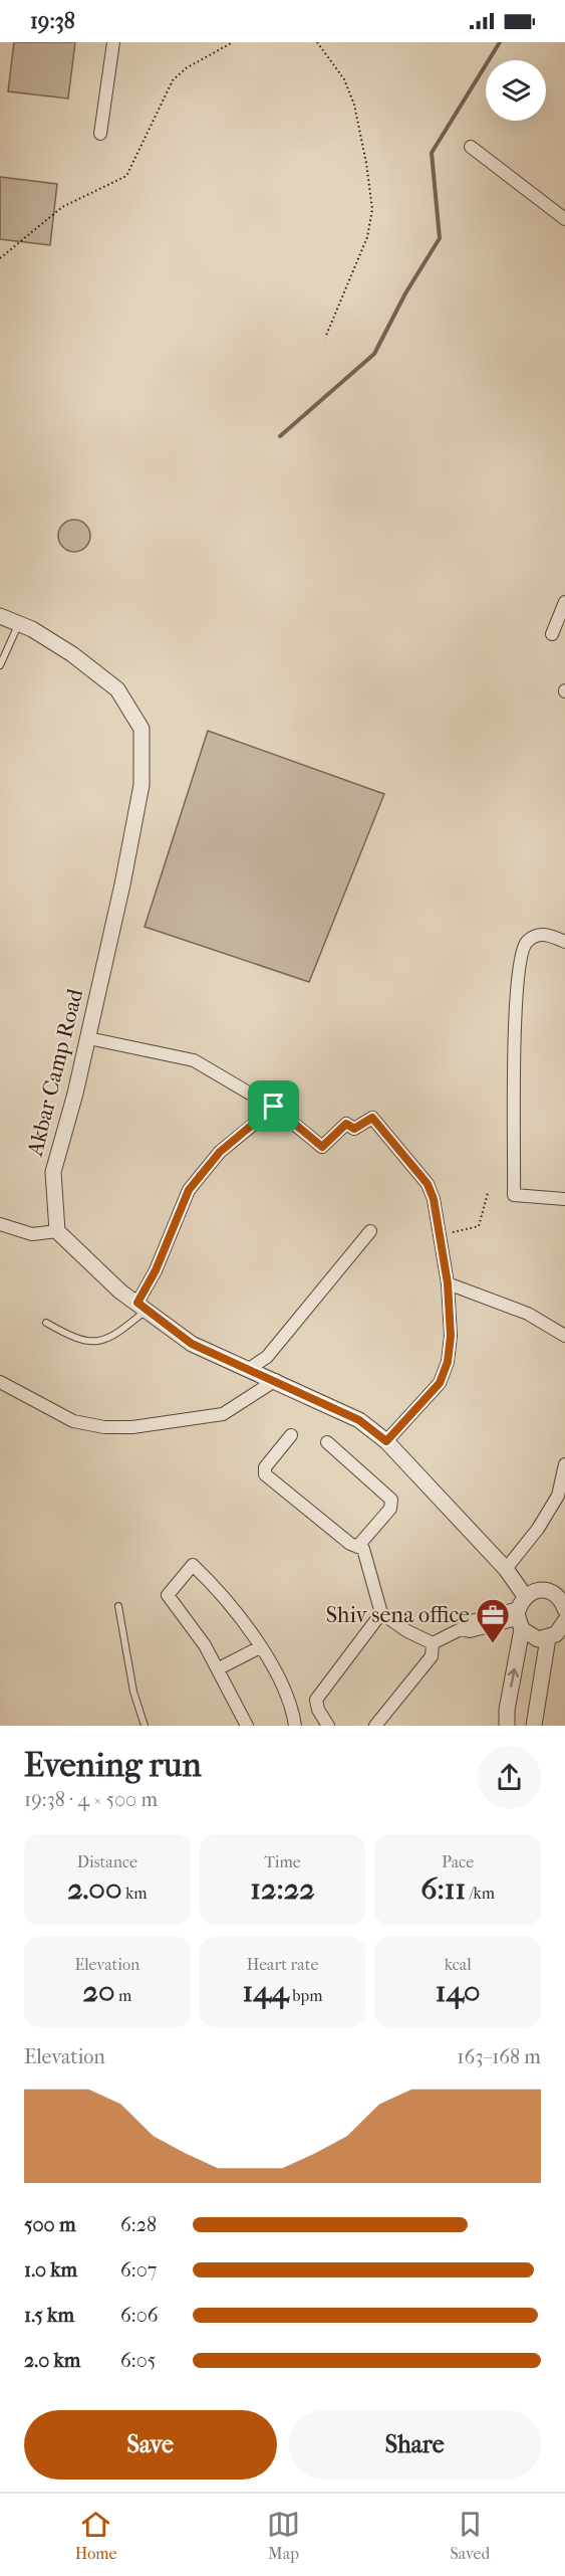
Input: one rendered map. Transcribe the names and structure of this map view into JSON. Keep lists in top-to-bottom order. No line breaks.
{"streets":{"street":["Akbar Camp Road"]},"places":{"office":["Shiv sena office"]},"page":{"status":"19:38","heading":["Evening run","19:38 · 4 × 500 m"],"stats":[["Distance","2.00 km"],["Time","12:22"],["Pace","6:11 /km"],["Elevation","20 m"],["Heart rate","144 bpm"],["kcal","140"]],"chart":["Elevation","163–168 m"],"list":[{"name":"500 m","note":"6:28"},{"name":"1.0 km","note":"6:07"},{"name":"1.5 km","note":"6:06"},{"name":"2.0 km","note":"6:05"}],"buttons":["Save","Share"],"tabs":["Home","Map","Saved"]}}
